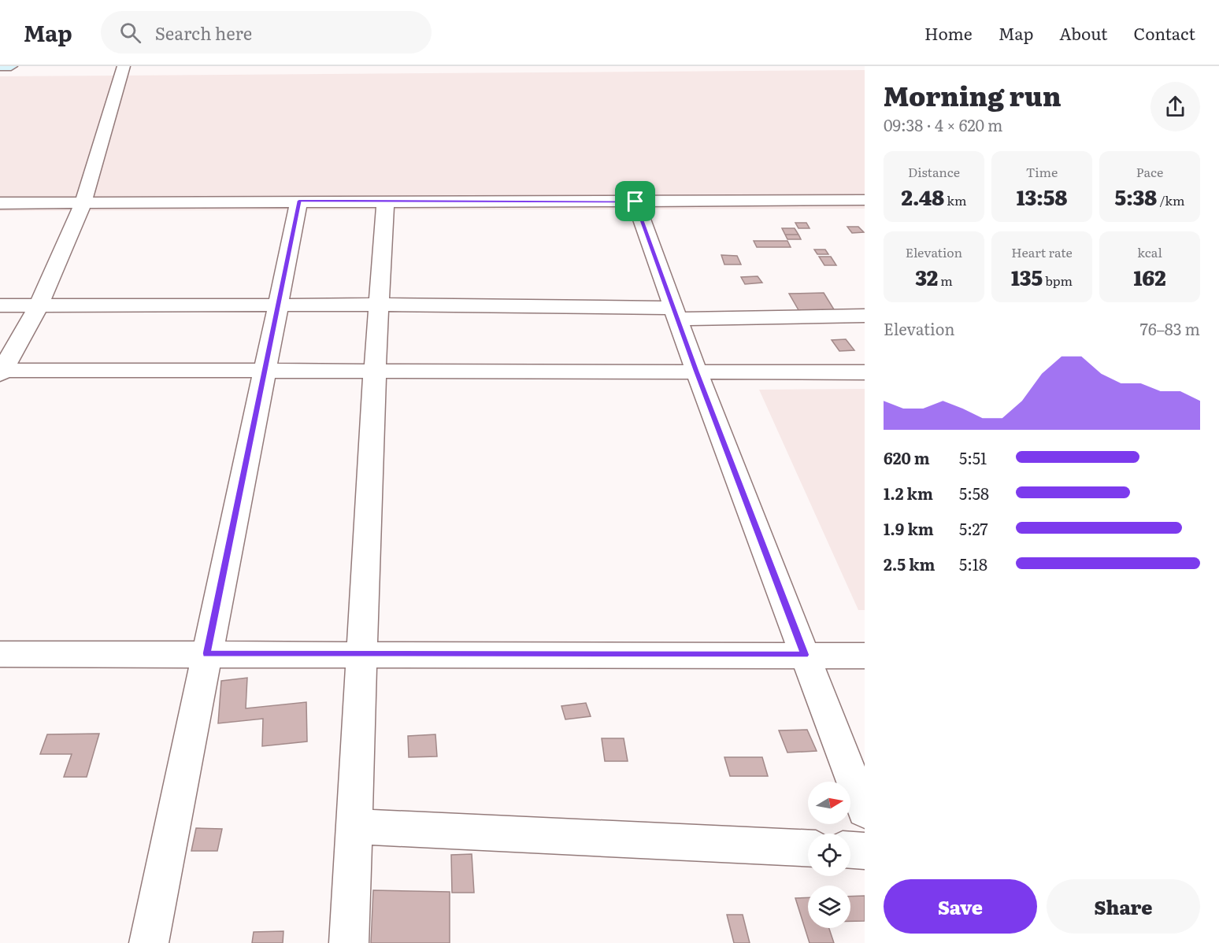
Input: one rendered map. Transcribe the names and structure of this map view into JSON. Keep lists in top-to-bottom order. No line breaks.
{"north":"right","page":{"header":"Map","search":"Search here","nav":["Home","Map","About","Contact"],"heading":["Morning run","09:38 · 4 × 620 m"],"stats":[["Distance","2.48 km"],["Time","13:58"],["Pace","5:38 /km"],["Elevation","32 m"],["Heart rate","135 bpm"],["kcal","162"]],"chart":["Elevation","76–83 m"],"list":[{"name":"620 m","note":"5:51"},{"name":"1.2 km","note":"5:58"},{"name":"1.9 km","note":"5:27"},{"name":"2.5 km","note":"5:18"}],"buttons":["Save","Share"]}}
